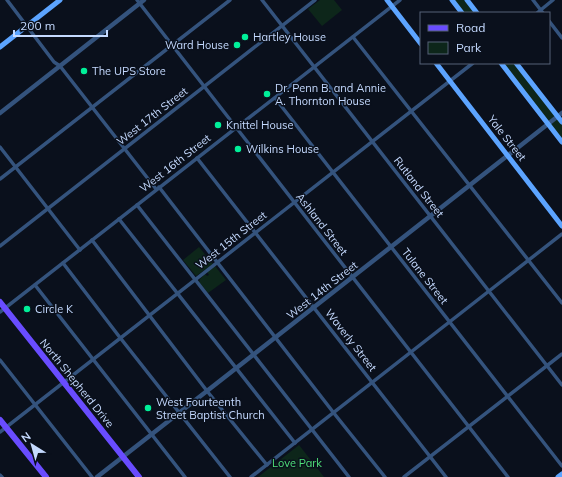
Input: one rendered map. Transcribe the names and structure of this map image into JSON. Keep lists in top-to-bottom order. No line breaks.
{"streets":{"main road":["Yale Street","North Shepherd Drive"],"street":["West 17th Street","West 16th Street","Rutland Street","Ashland Street","West 15th Street","Tulane Street","West 14th Street","Waverly Street"]},"crossings":[["West 17th Street","Rutland Street"],["West 17th Street","Ashland Street"],["Yale Street","West 15th Street"],["Yale Street","West 14th Street"],["West 16th Street","Rutland Street"],["West 16th Street","Ashland Street"],["West 16th Street","Tulane Street"],["West 16th Street","Waverly Street"],["West 16th Street","North Shepherd Drive"],["Rutland Street","West 15th Street"],["Rutland Street","West 14th Street"],["Ashland Street","West 15th Street"],["Ashland Street","West 14th Street"],["West 15th Street","Tulane Street"],["West 15th Street","Waverly Street"],["West 15th Street","North Shepherd Drive"],["Tulane Street","West 14th Street"],["West 14th Street","Waverly Street"],["West 14th Street","North Shepherd Drive"]],"parks":["Love Park"],"places":["Hartley House","Ward House","The UPS Store","Dr. Penn B. and Annie A. Thornton House","Knittel House","Wilkins House","Circle K","West Fourteenth Street Baptist Church"],"legend":["Road","Park"],"scale_bar":"200 m","north":"top left"}
